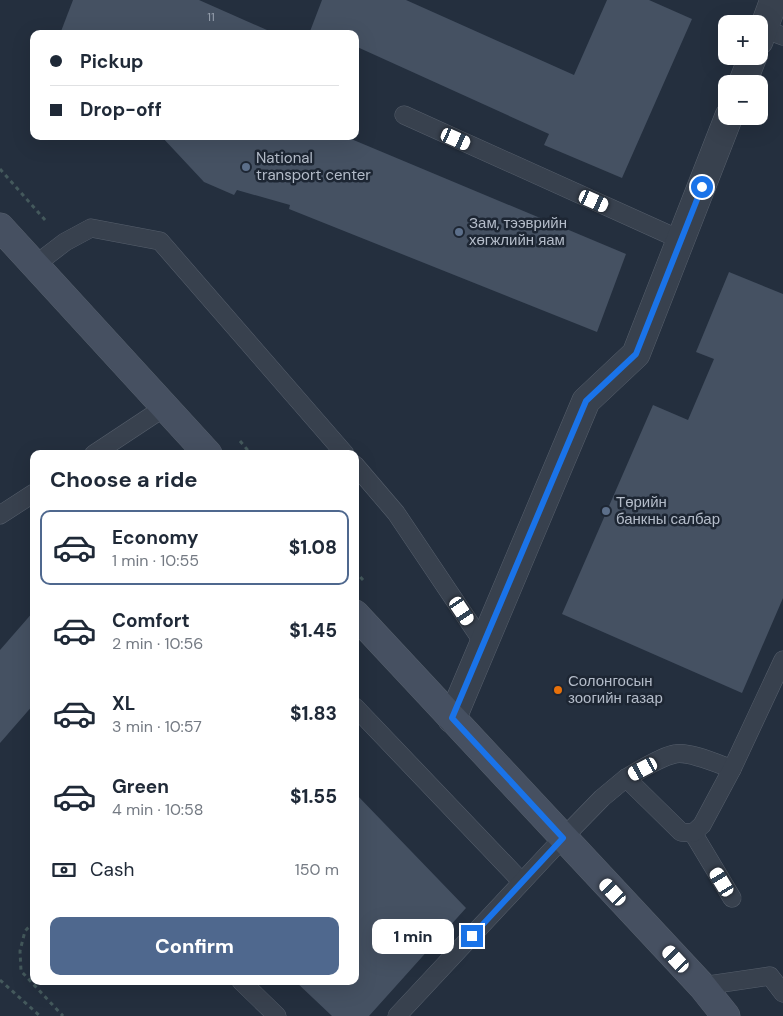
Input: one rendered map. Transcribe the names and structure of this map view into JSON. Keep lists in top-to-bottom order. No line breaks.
{"places":["National transport center","Зам, тээврийн хөгжлийн яам","Төрийн банкны салбар","Солонгосын зоогийн газар"],"house_numbers":["11"],"page":{"map_buttons":["+","−"],"banner":["Pickup","Drop-off"],"heading":"Choose a ride","list":[{"name":"Economy","note":"1 min · 10:55","value":"$1.08"},{"name":"Comfort","note":"2 min · 10:56","value":"$1.45"},{"name":"XL","note":"3 min · 10:57","value":"$1.83"},{"name":"Green","note":"4 min · 10:58","value":"$1.55"}],"pay":["Cash","150 m"],"buttons":"Confirm","bubble":"1 min"}}
